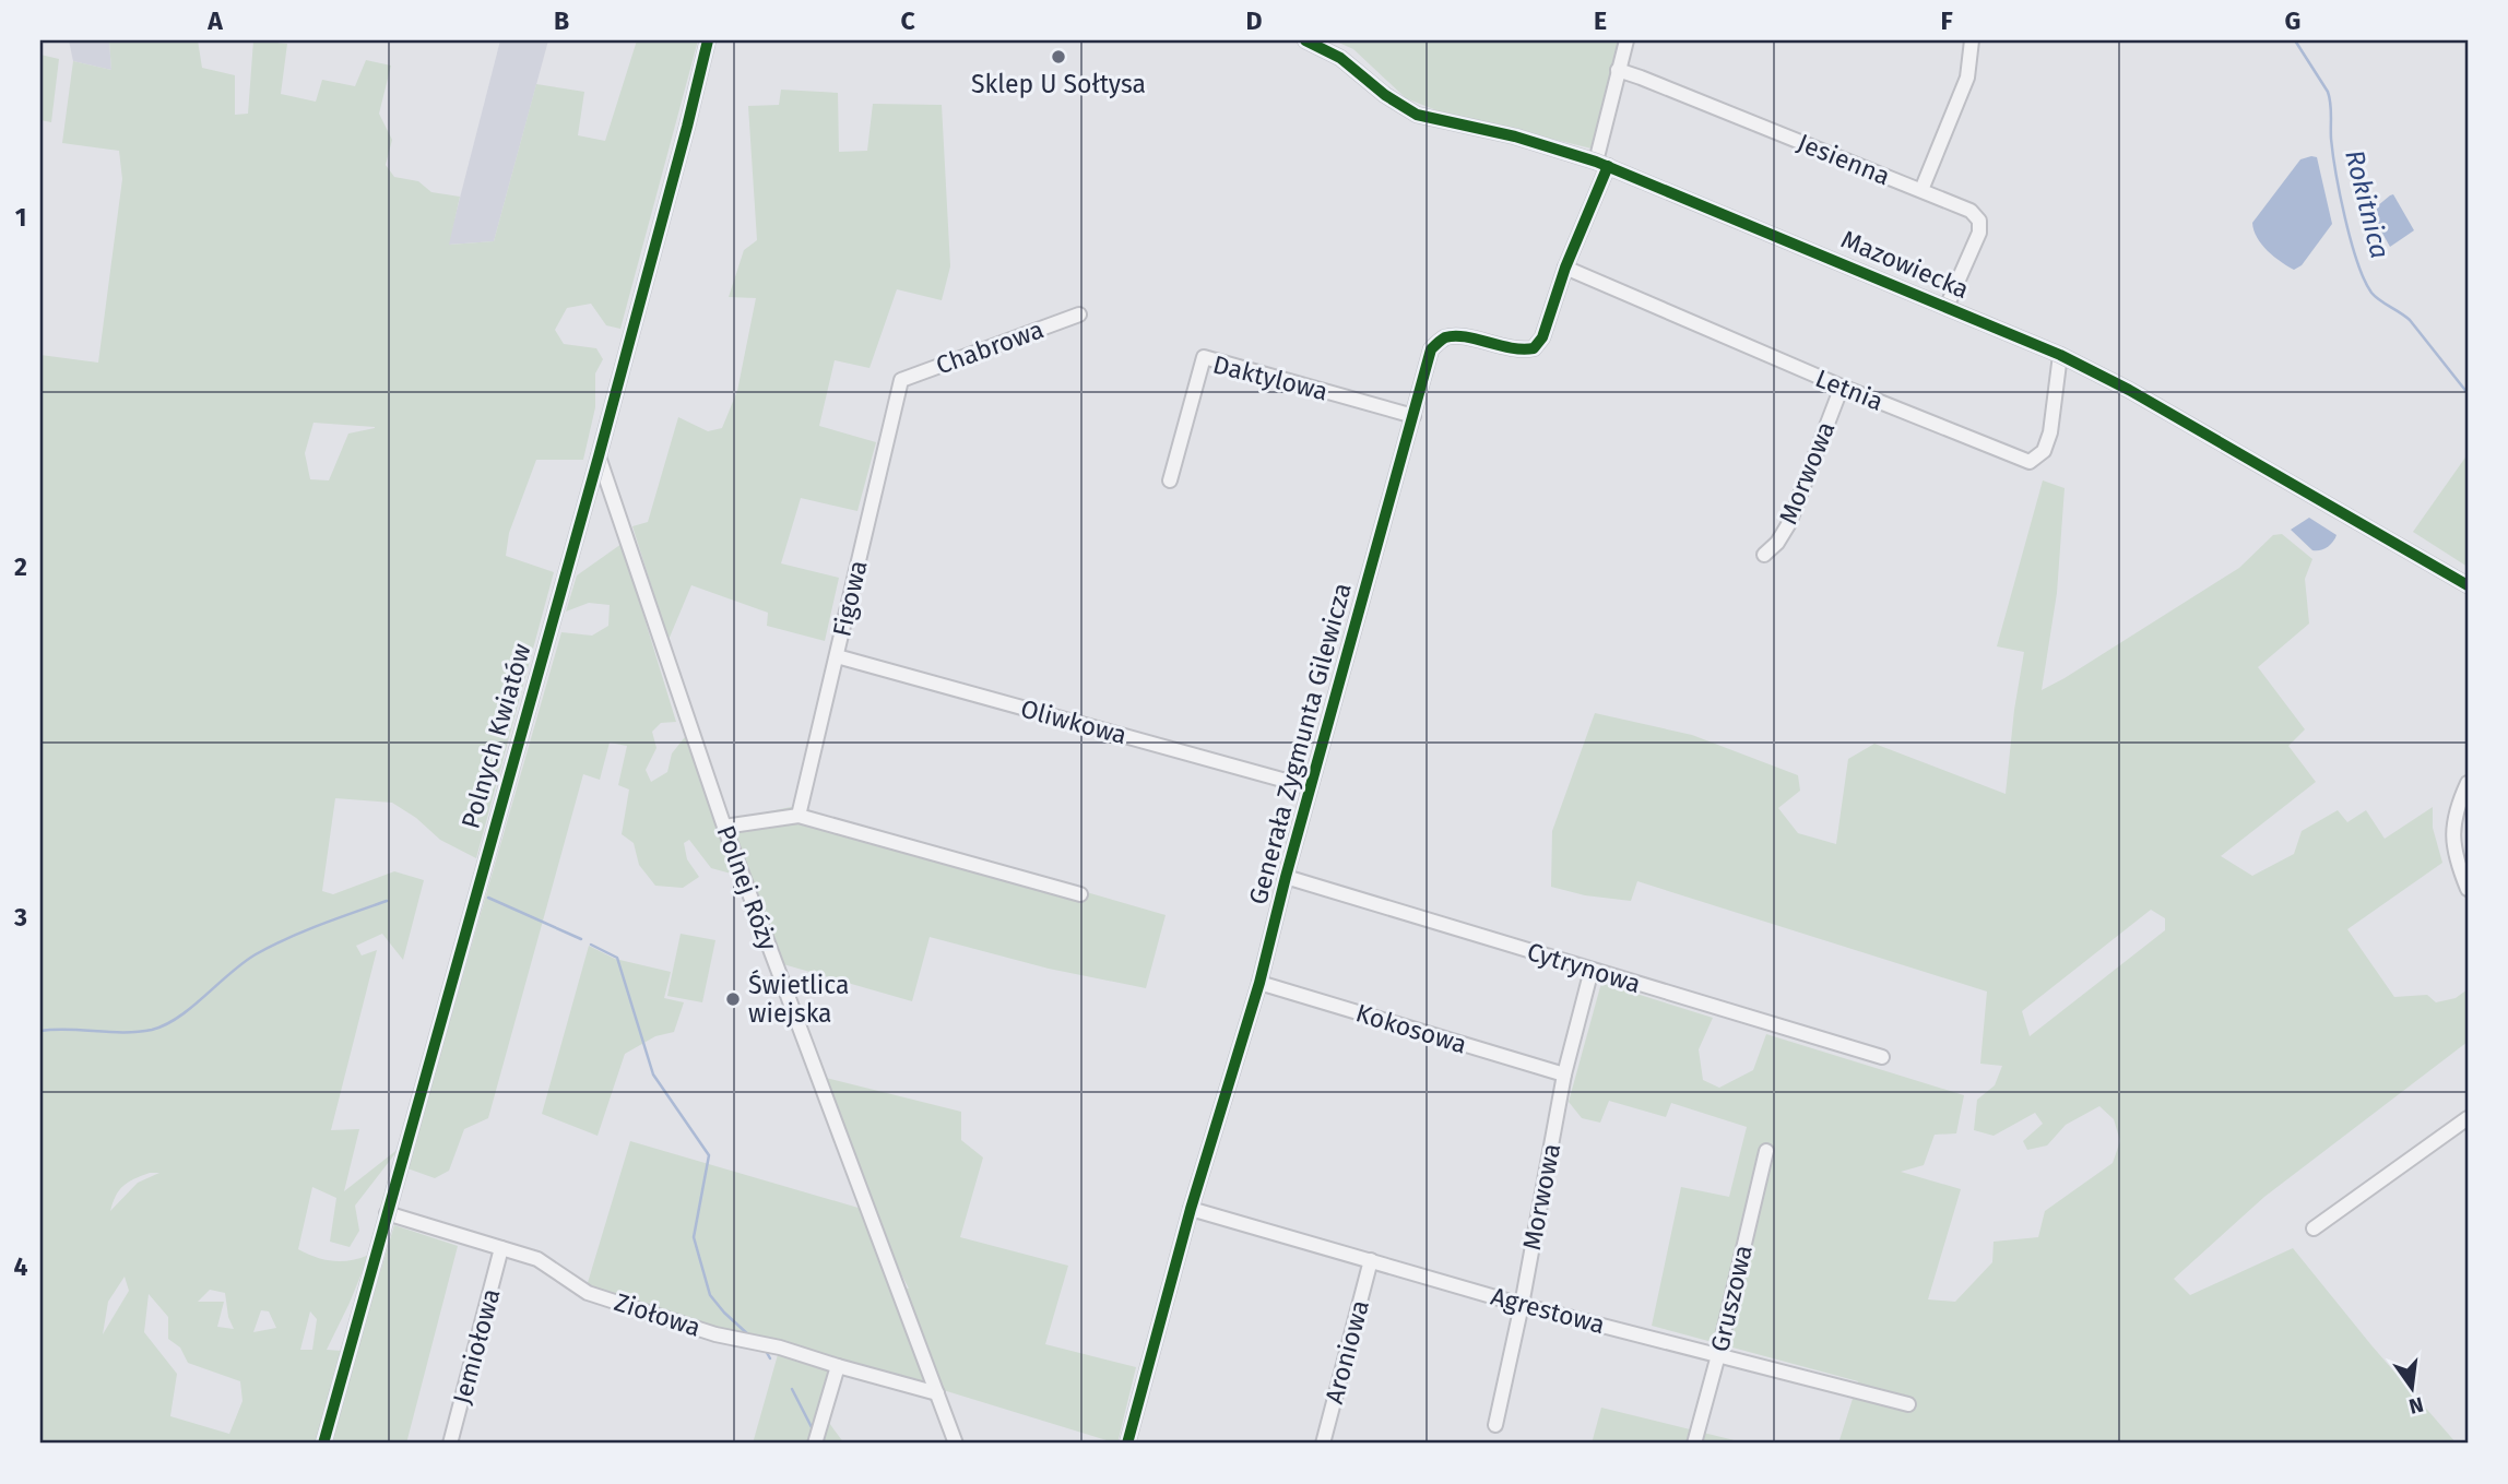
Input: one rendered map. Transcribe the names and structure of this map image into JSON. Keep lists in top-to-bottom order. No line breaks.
{"streets":{"street":["Jesienna","Mazowiecka","Chabrowa","Daktylowa","Letnia","Morwowa","Figowa","Oliwkowa","Polnych Kwiatów","Generała Zygmunta Gilewicza","Polnej Róży","Cytrynowa","Kokosowa","Gruszowa","Agrestowa","Ziołowa","Jemiołowa","Aroniowa"]},"crossings":[["Jesienna","Mazowiecka"],["Jesienna","Generała Zygmunta Gilewicza"],["Mazowiecka","Letnia"],["Mazowiecka","Generała Zygmunta Gilewicza"],["Chabrowa","Figowa"],["Daktylowa","Generała Zygmunta Gilewicza"],["Letnia","Morwowa"],["Letnia","Generała Zygmunta Gilewicza"],["Morwowa","Cytrynowa"],["Morwowa","Kokosowa"],["Morwowa","Agrestowa"],["Figowa","Oliwkowa"],["Oliwkowa","Generała Zygmunta Gilewicza"],["Polnych Kwiatów","Polnej Róży"],["Polnych Kwiatów","Ziołowa"],["Generała Zygmunta Gilewicza","Cytrynowa"],["Generała Zygmunta Gilewicza","Kokosowa"],["Generała Zygmunta Gilewicza","Agrestowa"],["Polnej Róży","Ziołowa"],["Gruszowa","Agrestowa"],["Agrestowa","Aroniowa"],["Ziołowa","Jemiołowa"]],"water":["Rokitnica"],"places":["Sklep U Sołtysa","Świetlica wiejska"],"north":"bottom","grid":{"columns":["A","B","C","D","E","F","G"],"rows":["1","2","3","4"]}}
